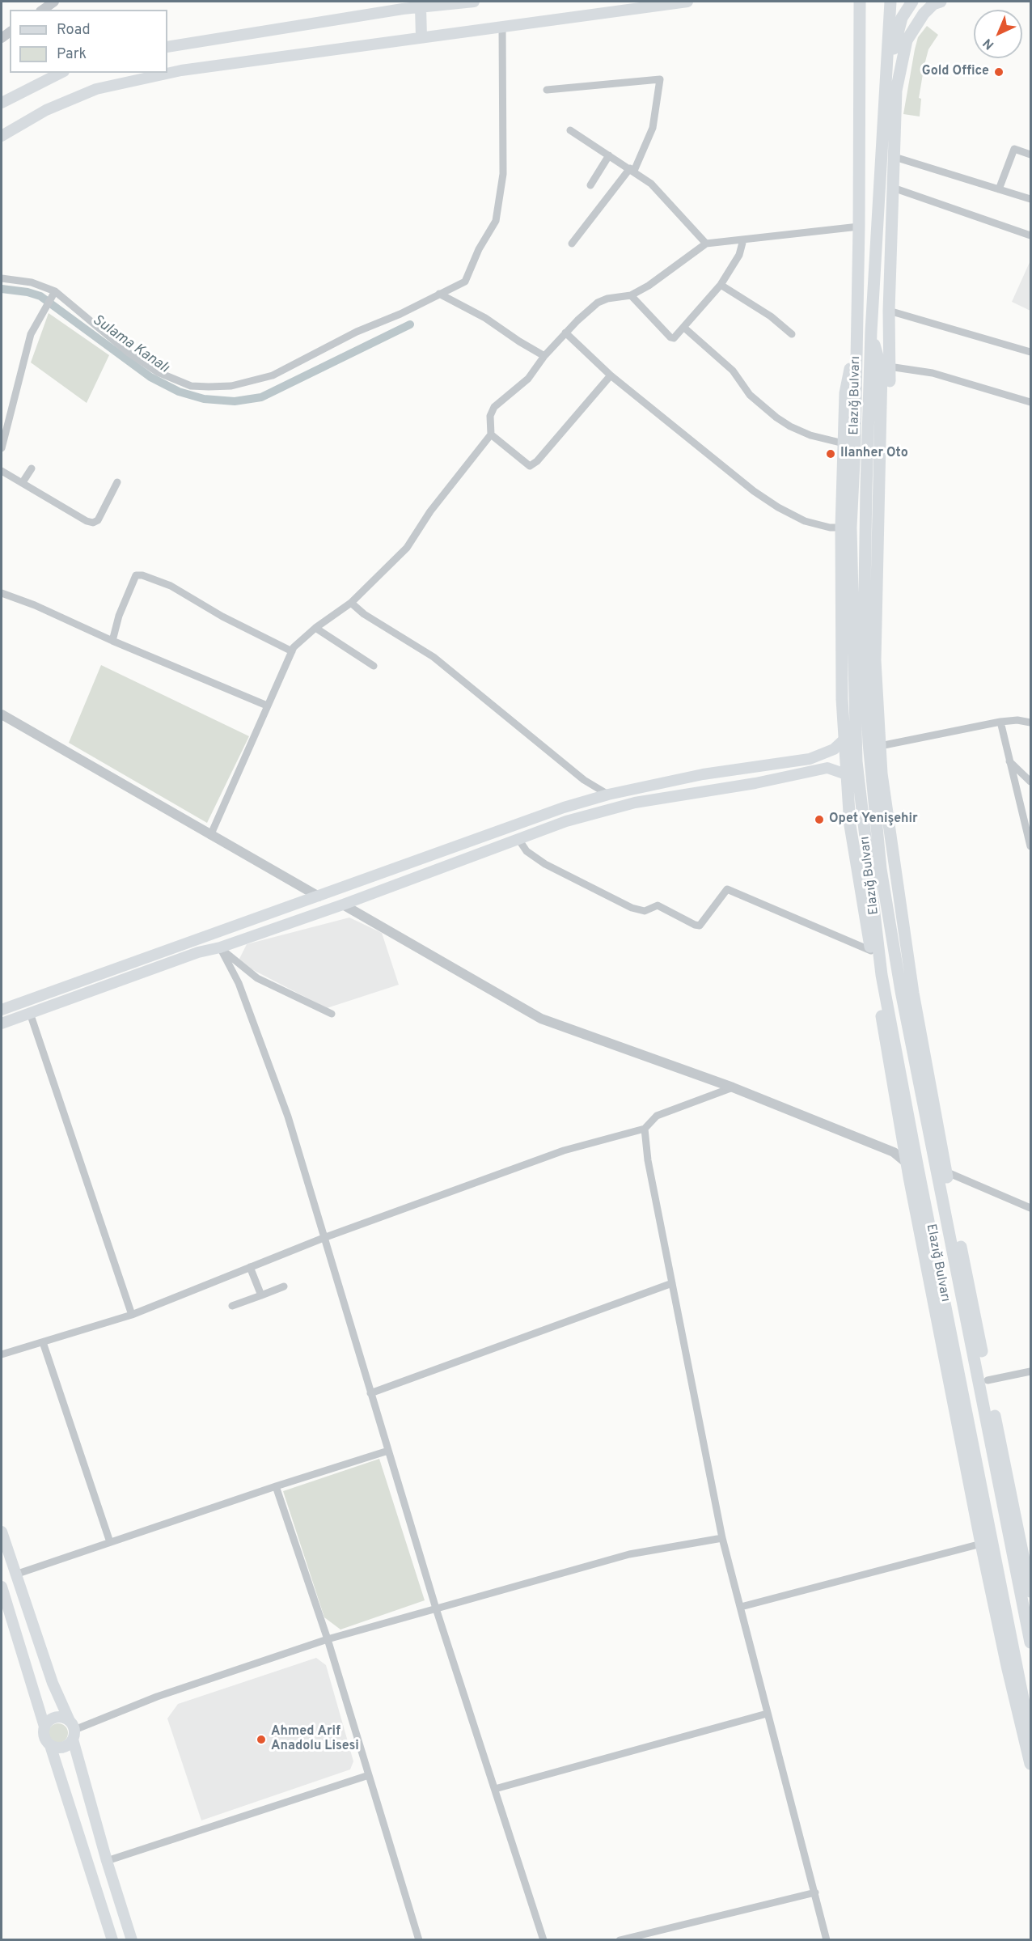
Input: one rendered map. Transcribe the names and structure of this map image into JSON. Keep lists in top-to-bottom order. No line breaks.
{"streets":{"highway":["Elazığ Bulvarı"]},"water":["Sulama Kanalı"],"places":["Gold Office","Ilanher Oto","Opet Yenişehir","Ahmed Arif Anadolu Lisesi"],"legend":["Road","Park"],"north":"bottom left"}
